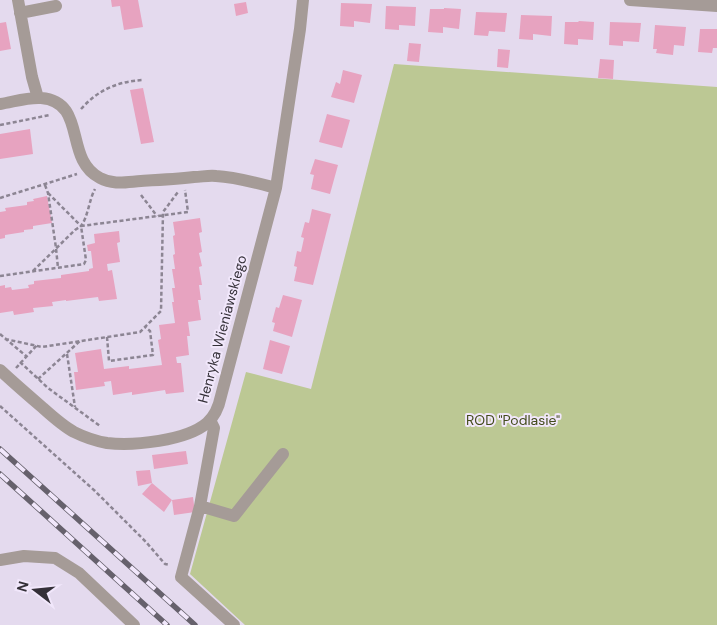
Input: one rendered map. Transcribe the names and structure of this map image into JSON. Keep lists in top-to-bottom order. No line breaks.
{"streets":{"street":["Henryka Wieniawskiego"]},"parks":["ROD \"Podlasie\""],"north":"left"}
